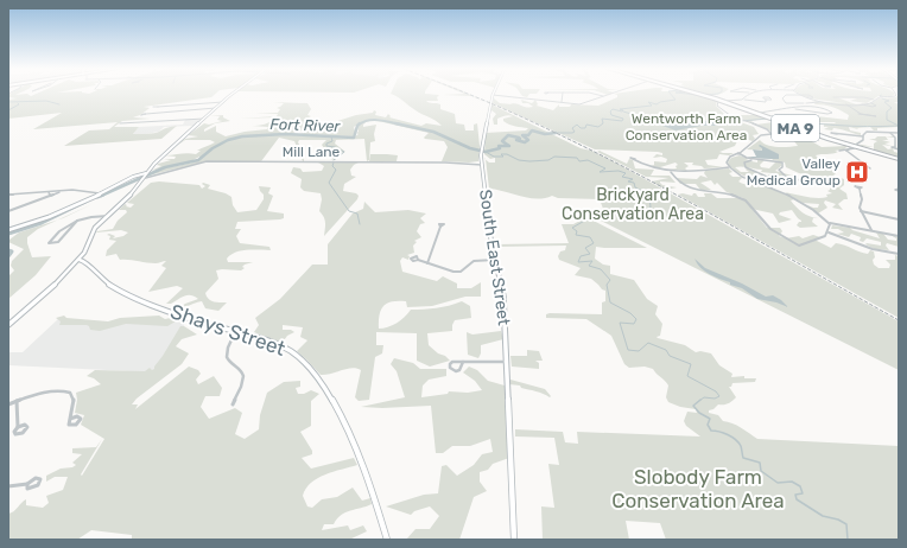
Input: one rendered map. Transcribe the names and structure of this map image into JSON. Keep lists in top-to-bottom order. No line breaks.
{"streets":{"highway":["MA 9"],"main road":["South East Street","Shays Street"],"street":["Mill Lane"]},"crossings":[["Mill Lane","South East Street"]],"water":["Fort River"],"parks":["Wentworth Farm Conservation Area","Brickyard Conservation Area","Slobody Farm Conservation Area"],"places":{"hospital":["Valley Medical Group"]}}
